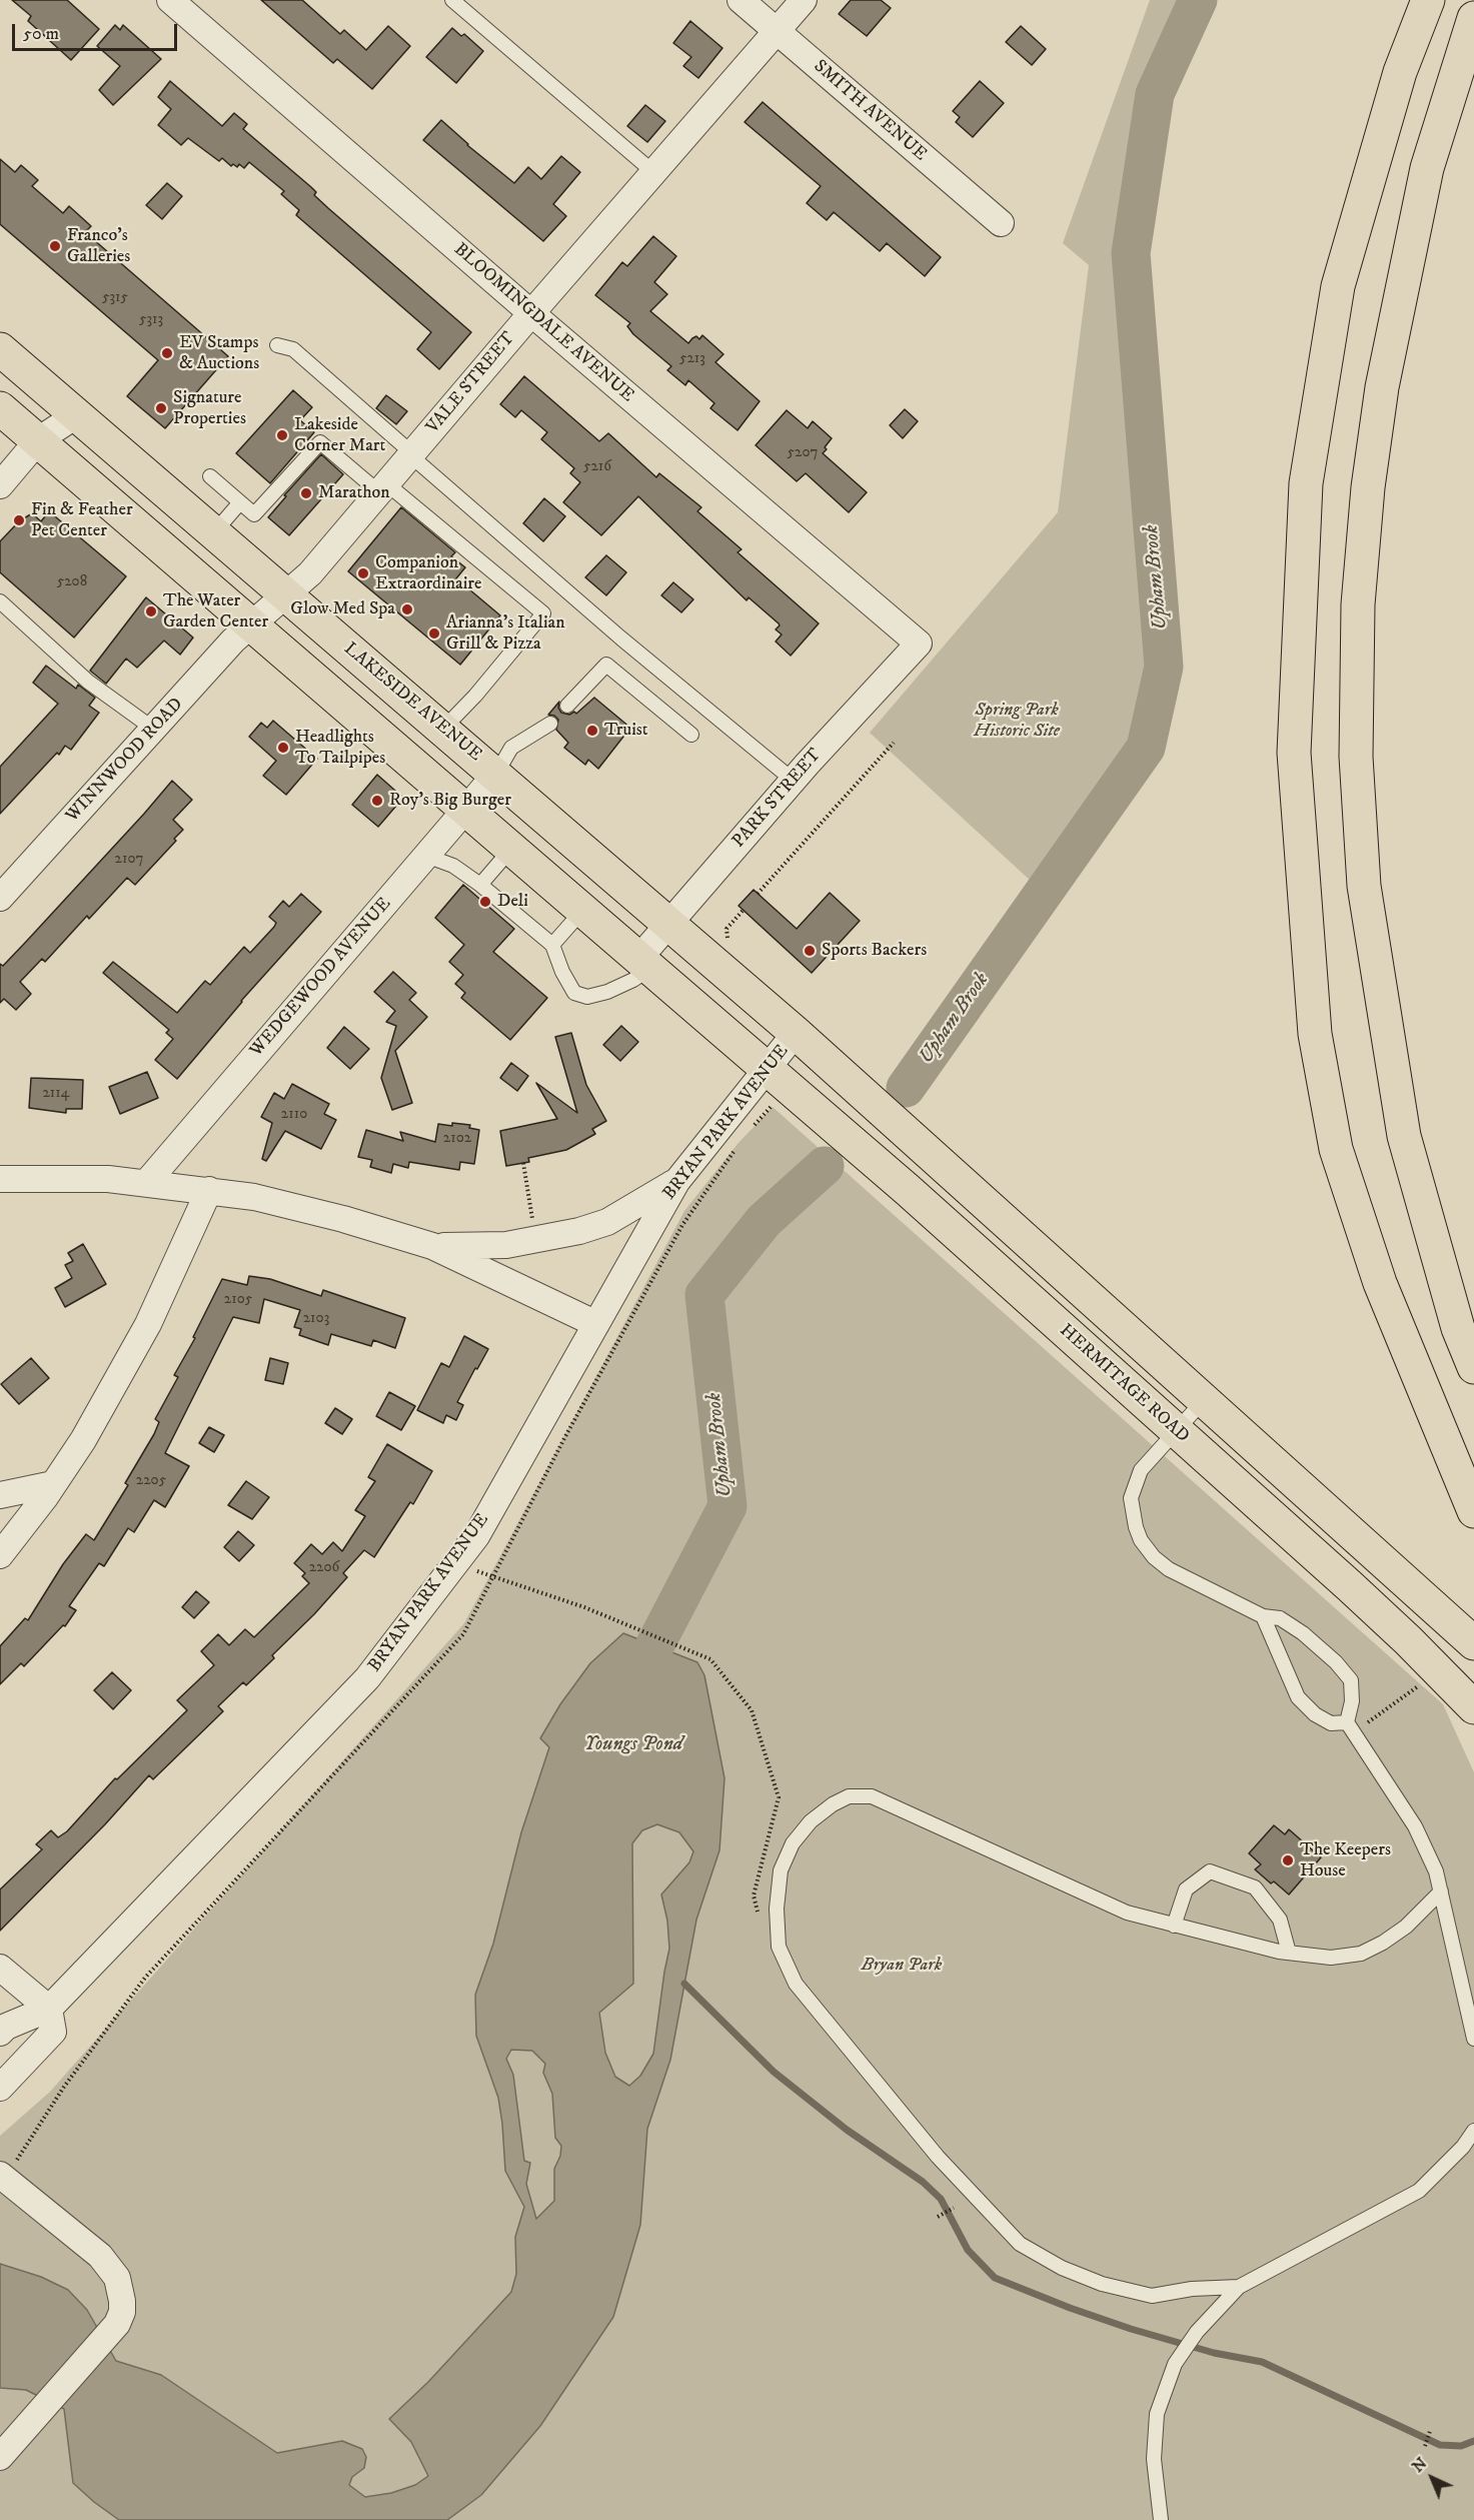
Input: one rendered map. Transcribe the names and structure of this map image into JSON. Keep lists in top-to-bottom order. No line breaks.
{"streets":{"main road":["LAKESIDE AVENUE","HERMITAGE ROAD"],"street":["SMITH AVENUE","BLOOMINGDALE AVENUE","VALE STREET","WINNWOOD ROAD","PARK STREET","WEDGEWOOD AVENUE","BRYAN PARK AVENUE"]},"crossings":[["SMITH AVENUE","VALE STREET"],["BLOOMINGDALE AVENUE","VALE STREET"],["BLOOMINGDALE AVENUE","PARK STREET"],["VALE STREET","LAKESIDE AVENUE"],["VALE STREET","WINNWOOD ROAD"],["LAKESIDE AVENUE","PARK STREET"],["LAKESIDE AVENUE","WEDGEWOOD AVENUE"],["LAKESIDE AVENUE","BRYAN PARK AVENUE"],["BRYAN PARK AVENUE","HERMITAGE ROAD"]],"water":["Upham Brook","Youngs Pond"],"parks":["Spring Park Historic Site","Bryan Park"],"places":["Franco's Galleries","EV Stamps & Auctions","Signature Properties","Lakeside Corner Mart","Marathon","Fin & Feather Pet Center","Companion Extraordinaire","Glow Med Spa","The Water Garden Center","Arianna's Italian Grill & Pizza","Truist","Headlights To Tailpipes","Roy's Big Burger","Deli","Sports Backers","The Keepers House"],"house_numbers":["5315","5313","5213","5207","5216","5208","2107","2114","2110","2102","2105","2103","2205","2206"],"scale_bar":"50 m","north":"top left"}
